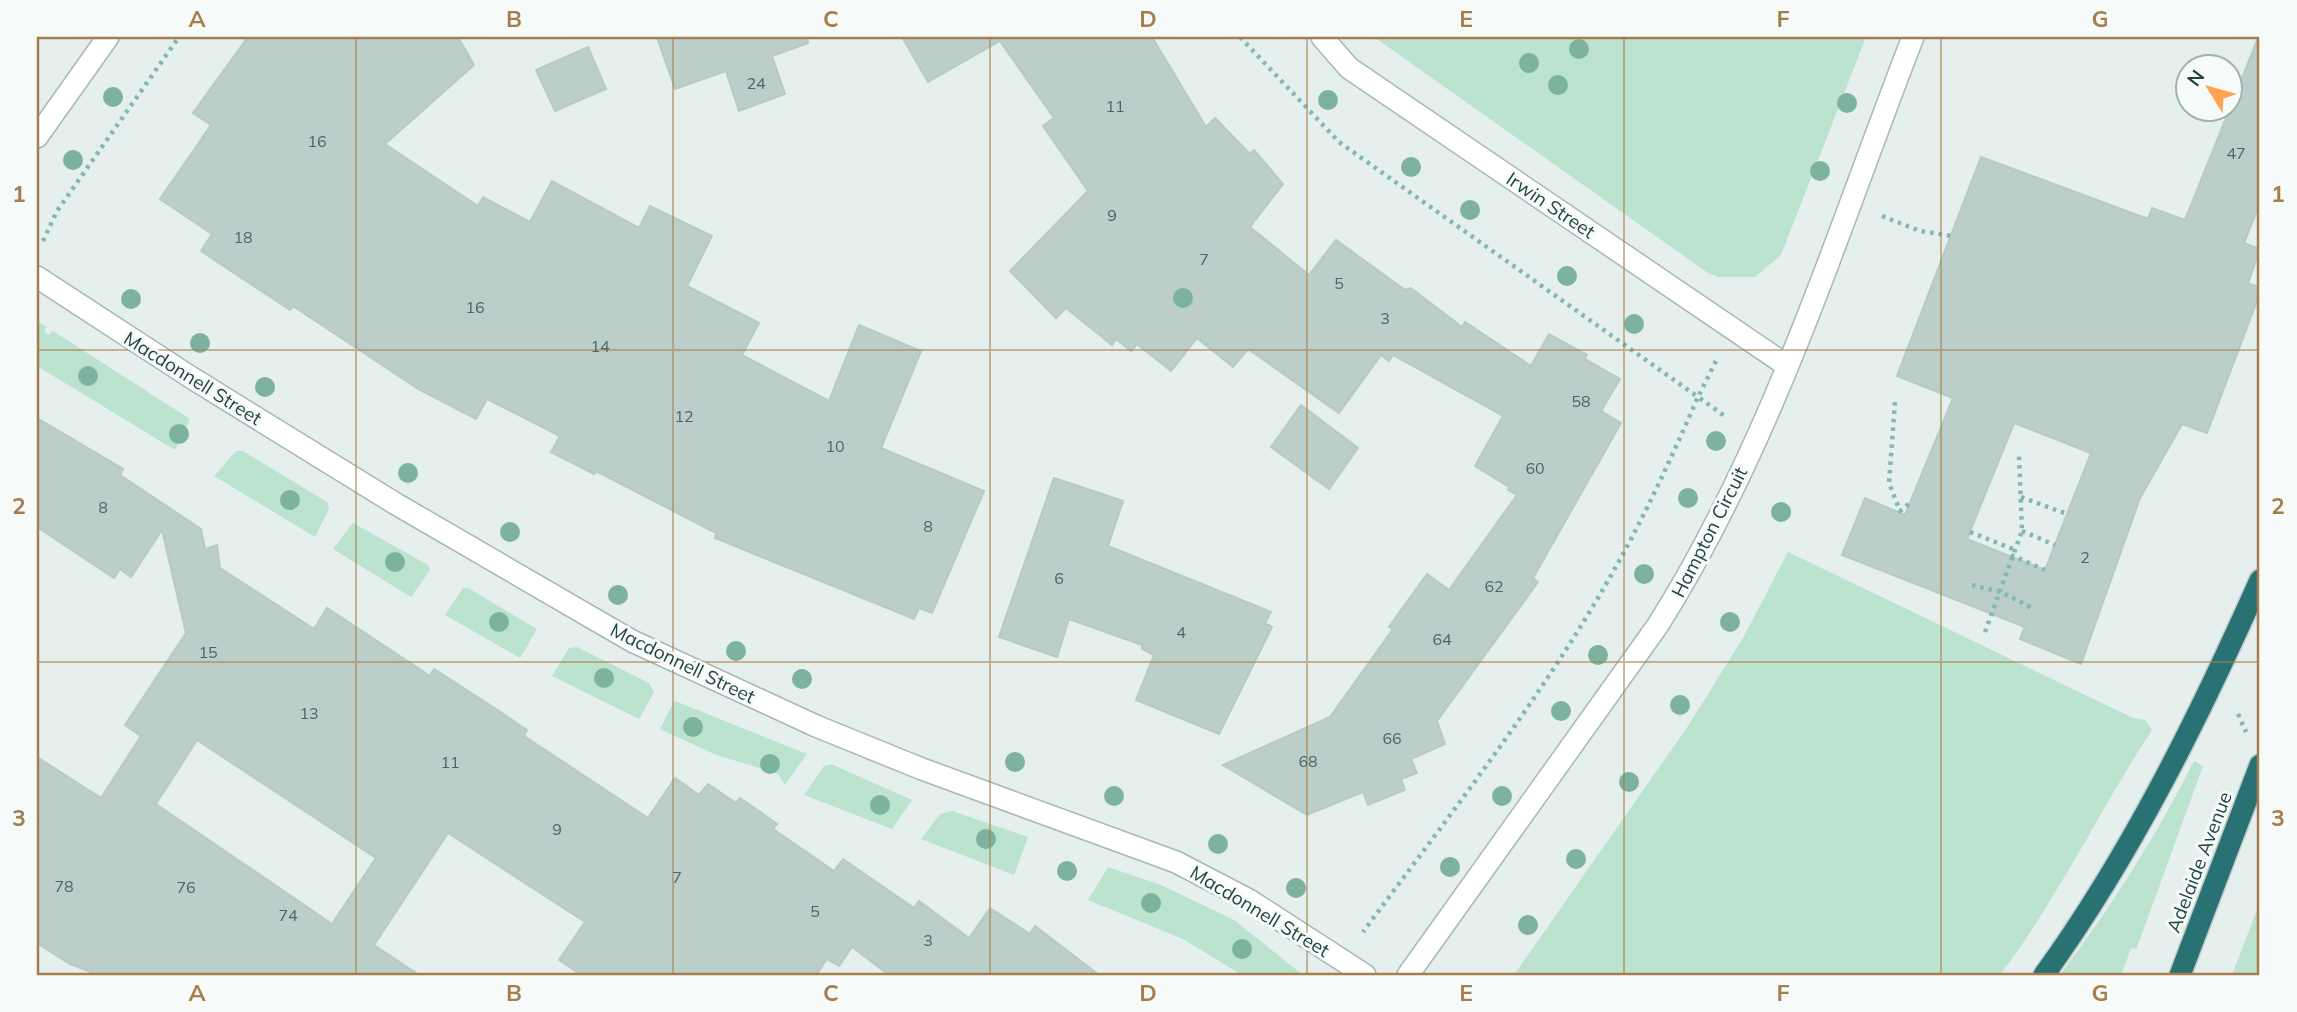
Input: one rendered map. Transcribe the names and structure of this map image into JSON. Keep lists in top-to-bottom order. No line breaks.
{"streets":{"highway":["Adelaide Avenue"],"street":["Irwin Street","Macdonnell Street","Hampton Circuit"]},"crossings":[["Irwin Street","Hampton Circuit"]],"house_numbers":["24","11","16","47","9","18","7","5","16","3","14","58","12","10","60","8","8","2","6","62","4","64","15","13","66","68","11","9","7","78","76","5","74","3"],"north":"top left","grid":{"columns":["A","B","C","D","E","F","G"],"rows":["1","2","3"]}}
